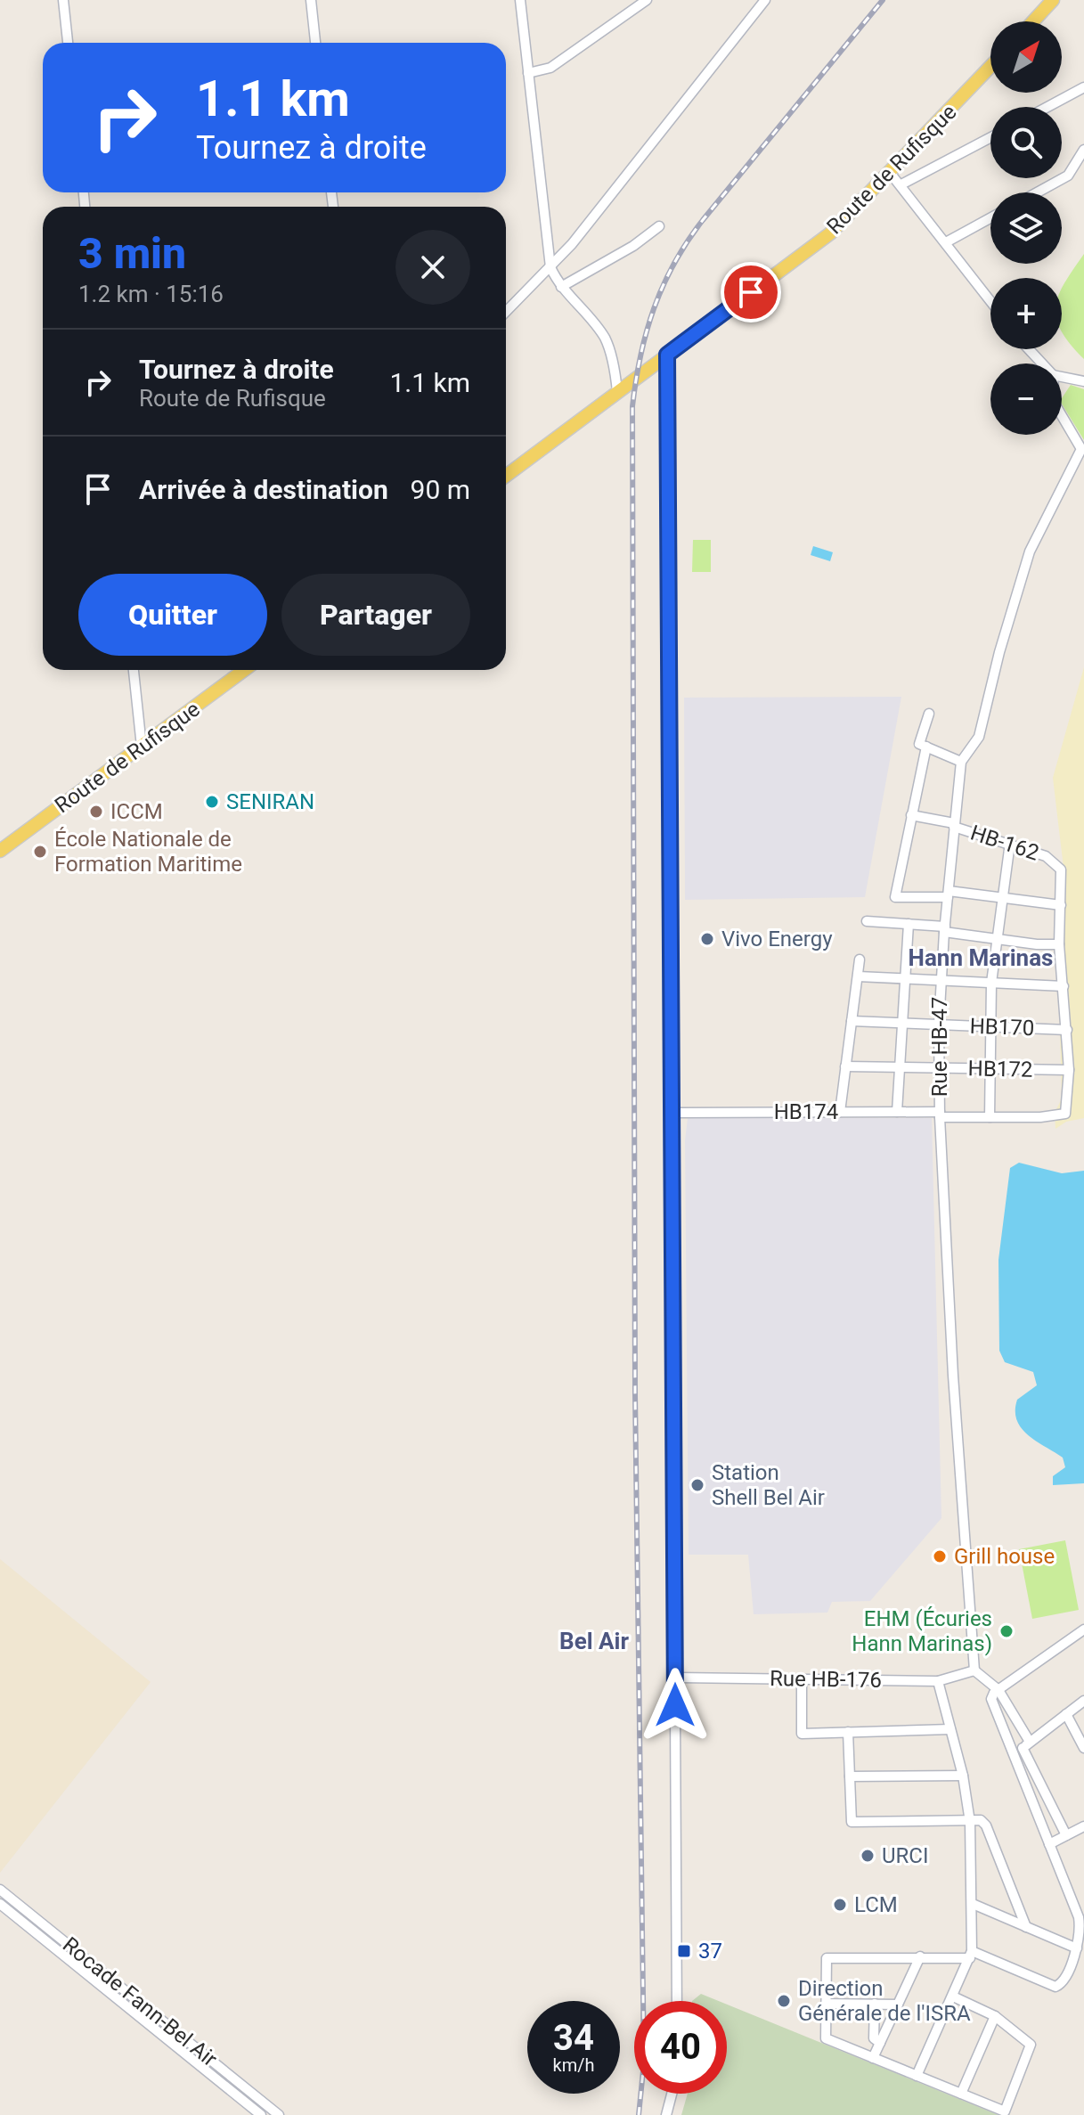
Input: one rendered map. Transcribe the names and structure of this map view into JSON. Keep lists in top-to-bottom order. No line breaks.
{"streets":{"main road":["Route de Rufisque"],"street":["HB-162","HB170","Rue HB-47","HB172","HB174","Rue HB-176","Rocade Fann-Bel Air"]},"crossings":[["HB-162","HB170"],["HB-162","Rue HB-47"],["HB-162","HB172"],["HB-162","HB174"],["HB170","Rue HB-47"],["Rue HB-47","HB172"],["Rue HB-47","HB174"],["Rue HB-47","Rue HB-176"]],"districts":["Hann Marinas","Bel Air"],"places":{"other":["SENIRAN","ICCM","École Nationale de Formation Maritime","Vivo Energy","Station Shell Bel Air","Grill house","EHM (Écuries Hann Marinas)","URCI","LCM","Direction Générale de l'ISRA"],"transit":["37"]},"north":"top right","page":{"map_buttons":["+","−"],"turn":["1.1 km","Tournez à droite"],"heading":["3 min","1.2 km · 15:16"],"list":[{"name":"Tournez à droite","note":"Route de Rufisque","value":"1.1 km"},{"name":"Arrivée à destination","value":"90 m"}],"buttons":["Quitter","Partager"],"speed":"34 km/h","limit":"40"}}
